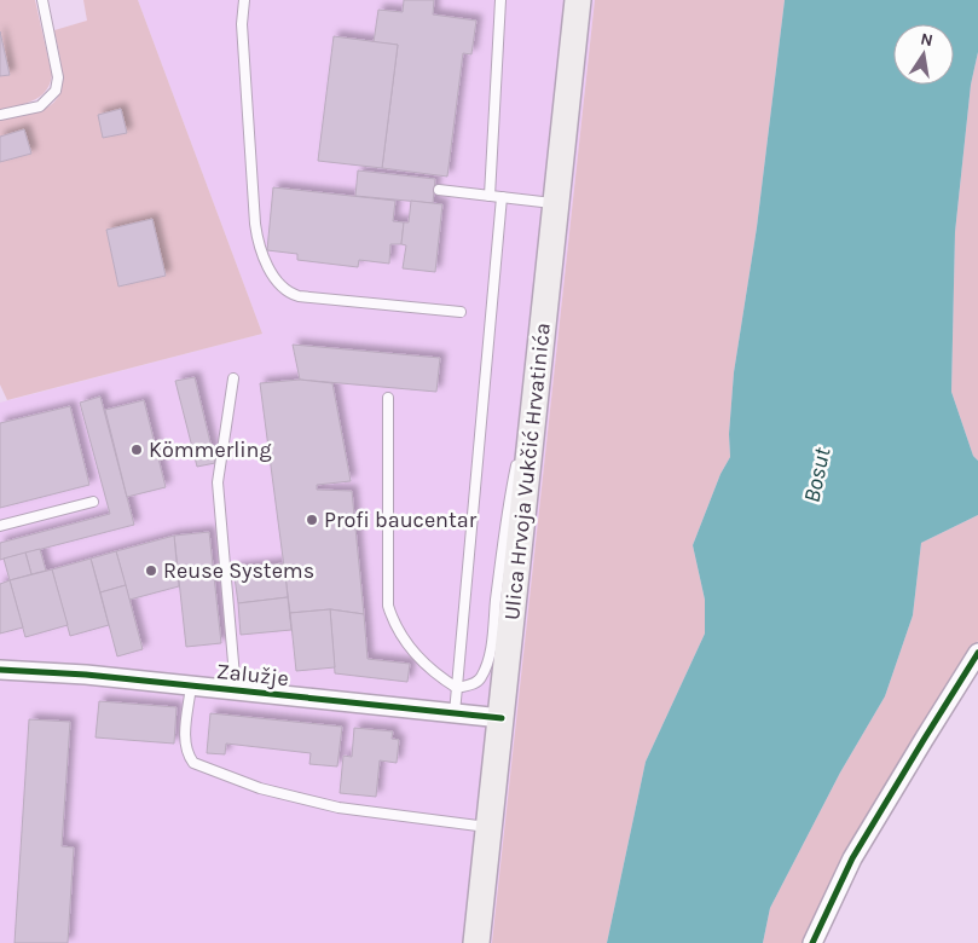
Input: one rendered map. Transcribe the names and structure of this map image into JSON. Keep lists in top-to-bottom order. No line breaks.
{"streets":{"main road":["Ulica Hrvoja Vukčić Hrvatinića"],"street":["Zalužje"]},"crossings":[["Ulica Hrvoja Vukčić Hrvatinića","Zalužje"]],"water":["Bosut"],"places":["Kömmerling","Profi baucentar","Reuse Systems"],"north":"top"}
